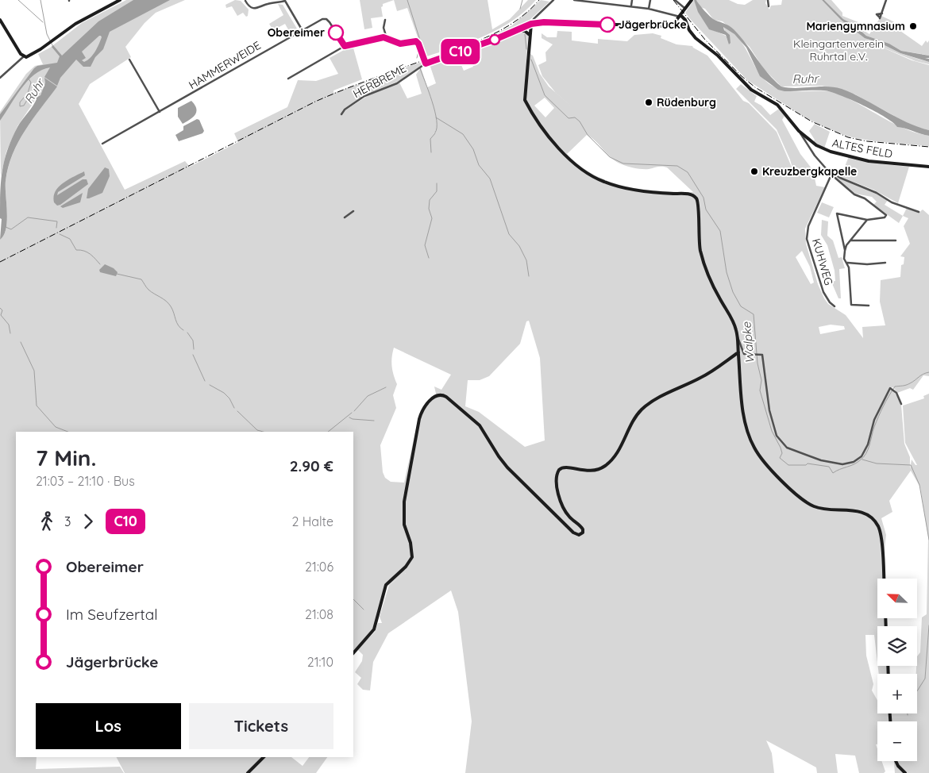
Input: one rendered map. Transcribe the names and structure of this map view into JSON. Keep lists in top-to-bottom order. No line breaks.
{"streets":{"main road":["ALTES FELD"],"street":["HAMMERWEIDE","HERBREME","KUHWEG"]},"water":["Ruhr","Walpke"],"parks":["Kleingartenverein Ruhrtal e.V."],"places":["Jägerbrücke","Mariengymnasium","Obereimer","Rüdenburg","Kreuzbergkapelle"],"lines":["bus line C10"],"north":"top left","page":{"on_map":"C10","heading":["7 Min.","21:03 – 21:10 · Bus","2.90 €"],"legs":["3","C10","2 Halte"],"list":[{"name":"Obereimer","value":"21:06"},{"name":"Im Seufzertal","value":"21:08"},{"name":"Jägerbrücke","value":"21:10"}],"map_buttons":["+","−"],"buttons":["Los","Tickets"]}}
